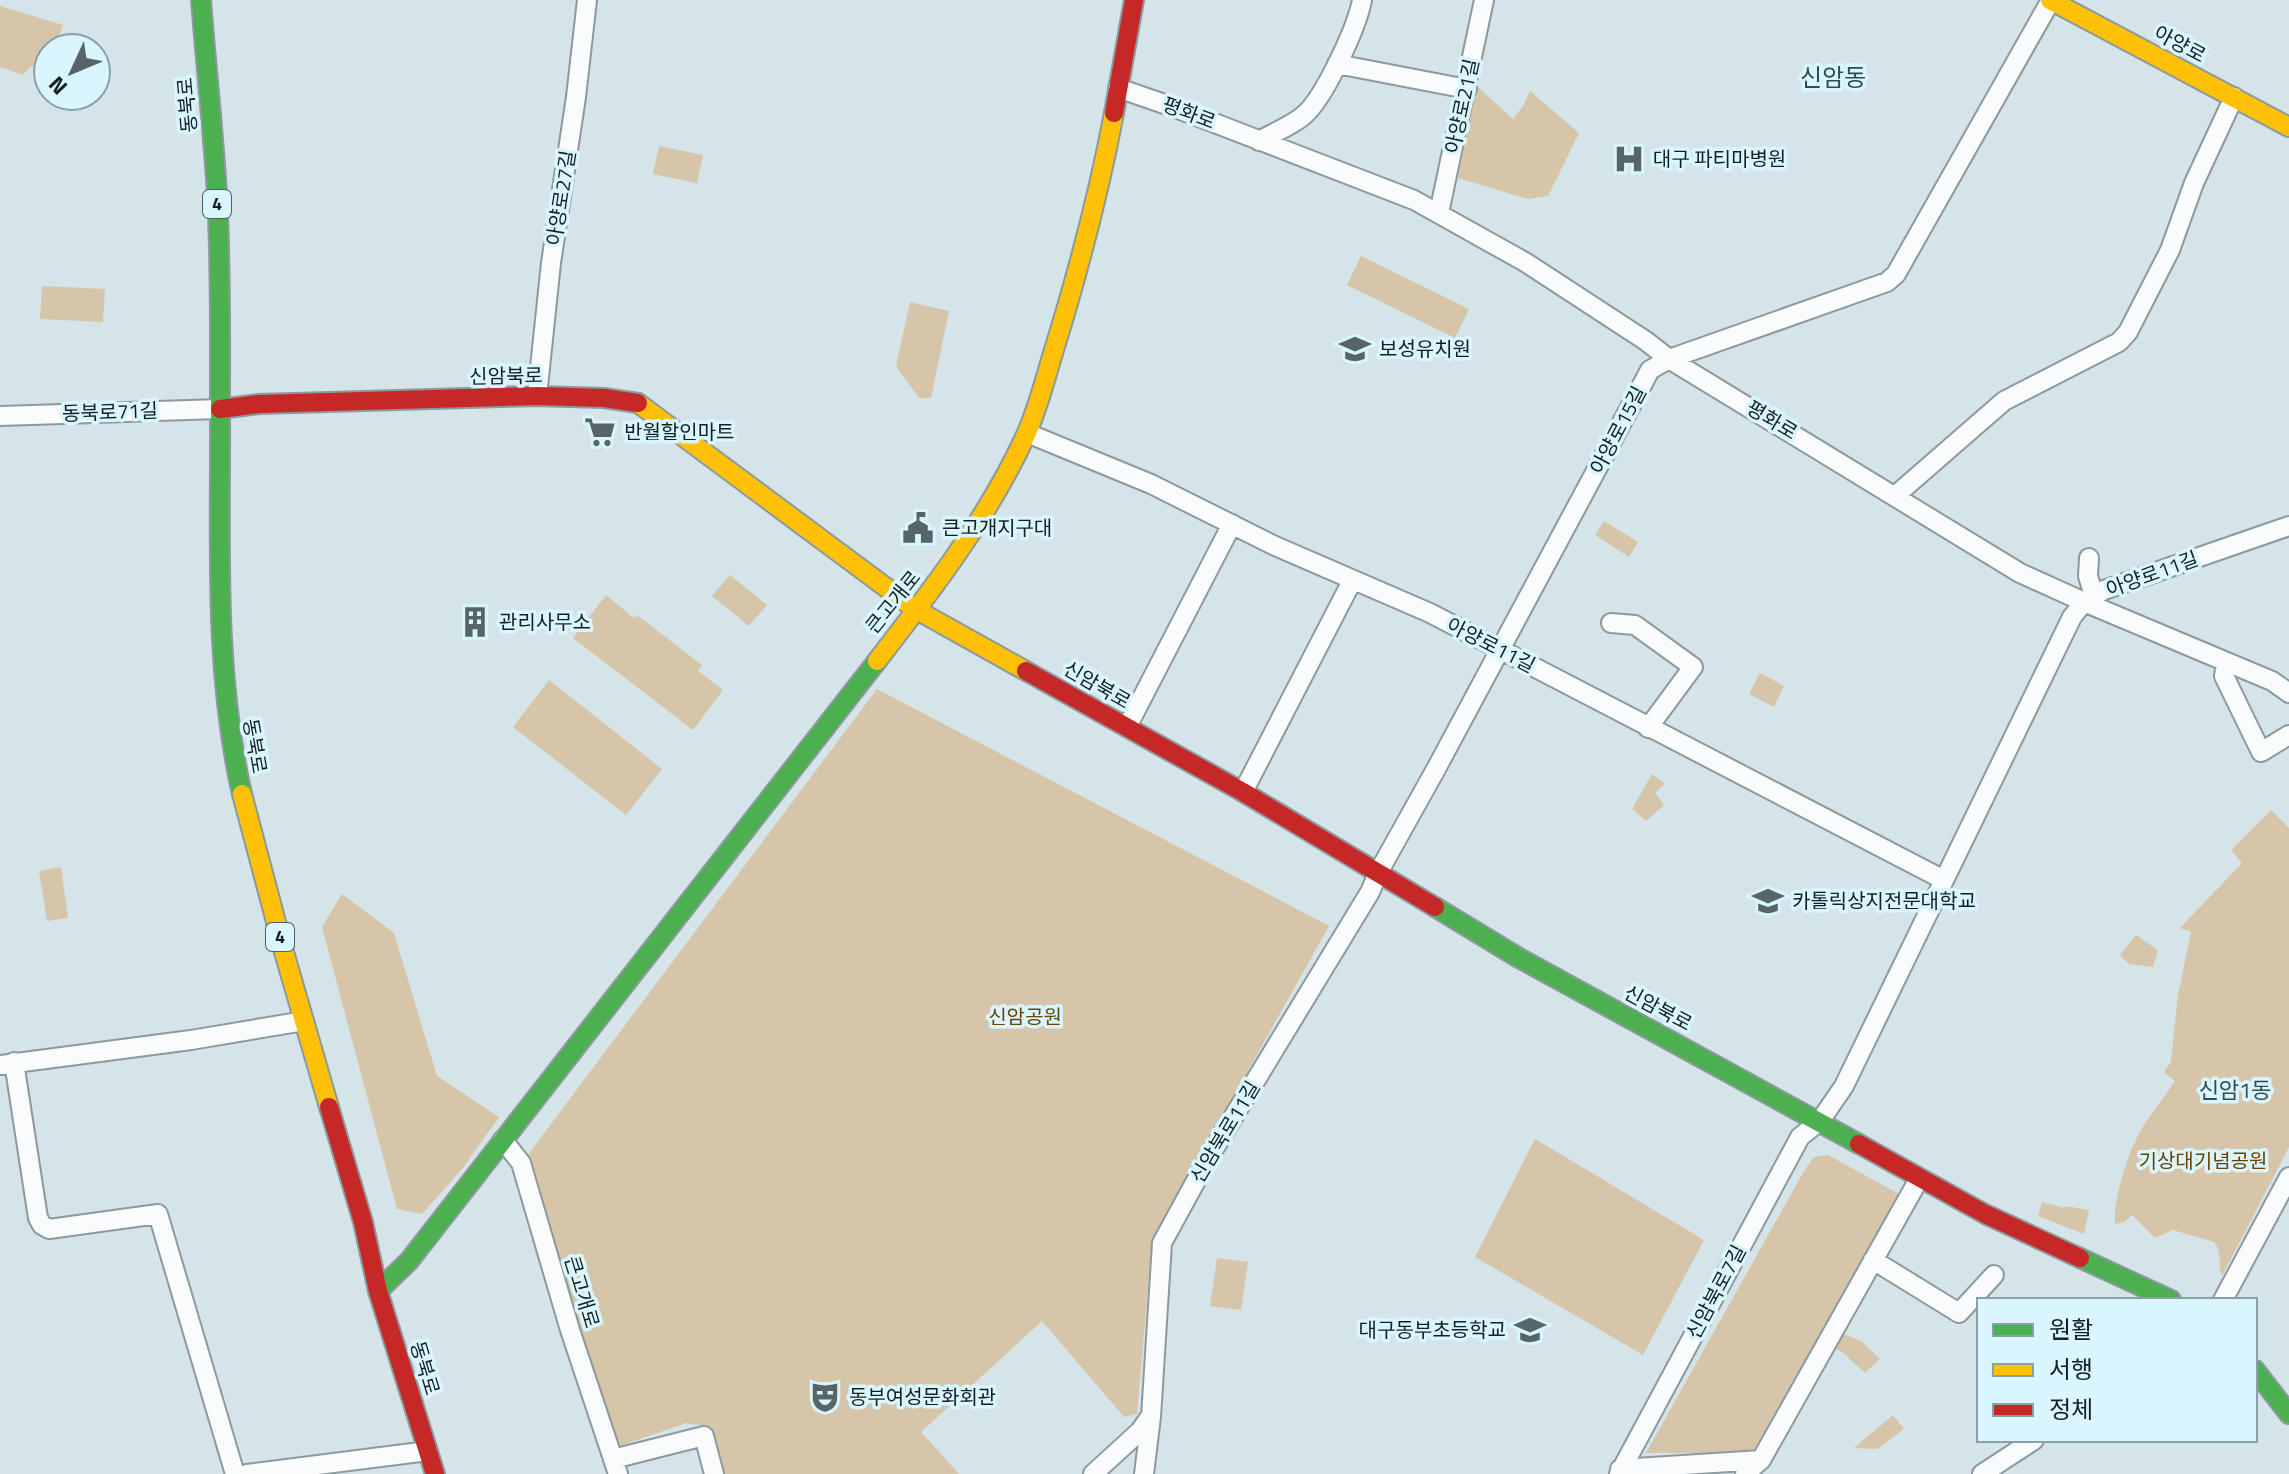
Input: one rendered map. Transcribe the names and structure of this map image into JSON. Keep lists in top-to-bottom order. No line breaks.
{"streets":{"main road":["아양로","동북로","4","신암북로","큰고개로"],"street":["아양로21길","평화로","아양로27길","동북로71길","아양로15길","아양로11길","신암북로11길","신암북로7길"]},"crossings":[["아양로","아양로15길"],["동북로","신암북로"],["동북로","동북로71길"],["동북로","큰고개로"],["아양로21길","평화로"],["평화로","아양로15길"],["평화로","아양로11길"],["평화로","큰고개로"],["아양로27길","신암북로"],["신암북로","동북로71길"],["신암북로","아양로15길"],["신암북로","아양로11길"],["신암북로","큰고개로"],["신암북로","신암북로11길"],["신암북로","신암북로7길"],["아양로15길","아양로11길"],["아양로15길","신암북로11길"],["아양로11길","큰고개로"],["아양로11길","신암북로7길"]],"districts":["신암동","신암1동"],"parks":["신암공원","기상대기념공원"],"places":{"hospital":["대구 파티마병원"],"school or university":["보성유치원","카톨릭상지전문대학교","대구동부초등학교"],"supermarket":["반월할인마트"],"public building":["큰고개지구대"],"building":["관리사무소"],"theatre":["동부여성문화회관"]},"legend":["원활","서행","정체"],"north":"bottom left"}
